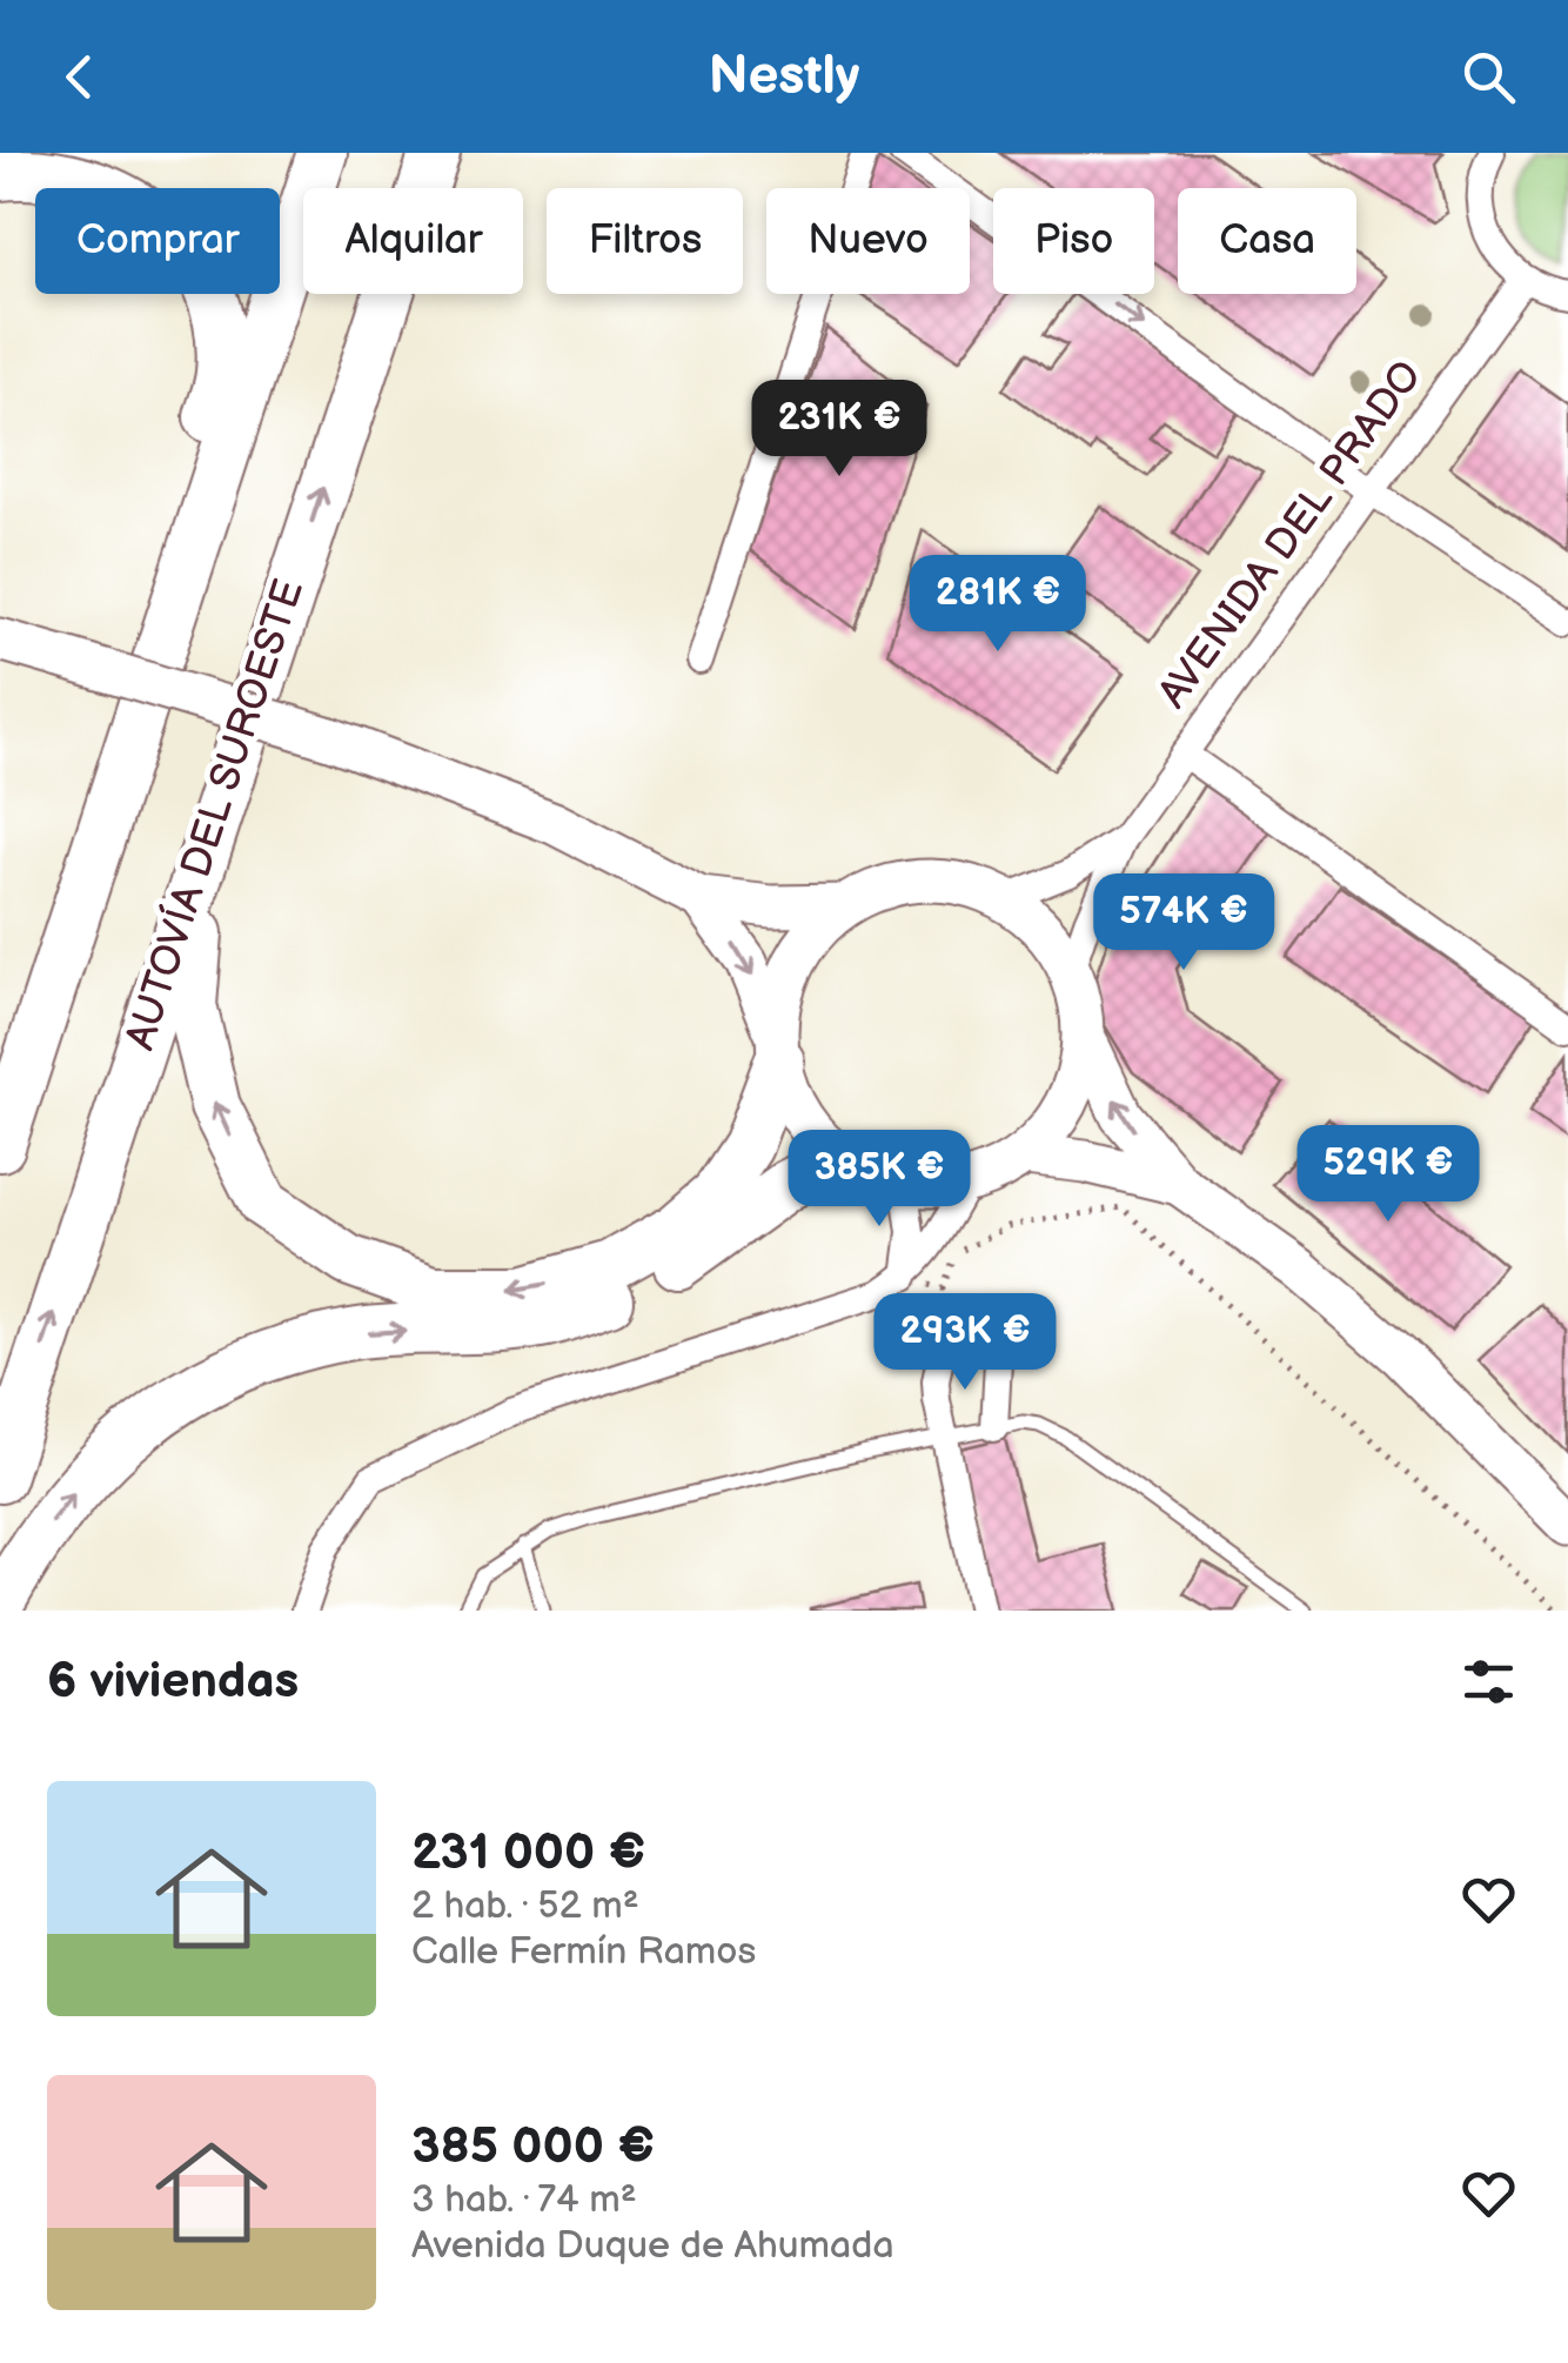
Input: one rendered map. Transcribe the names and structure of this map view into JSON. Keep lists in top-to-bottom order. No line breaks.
{"streets":{"highway":["AUTOVÍA DEL SUROESTE"],"street":["AVENIDA DEL PRADO"]},"page":{"header":"Nestly","chip":["Comprar","Alquilar","Filtros","Nuevo","Piso","Casa"],"price":["231K €","281K €","574K €","529K €","385K €","293K €"],"heading":"6 viviendas","list":[{"name":"231 000 €","note":"2 hab. · 52 m² · Calle Fermín Ramos"},{"name":"385 000 €","note":"3 hab. · 74 m² · Avenida Duque de Ahumada"}]}}
